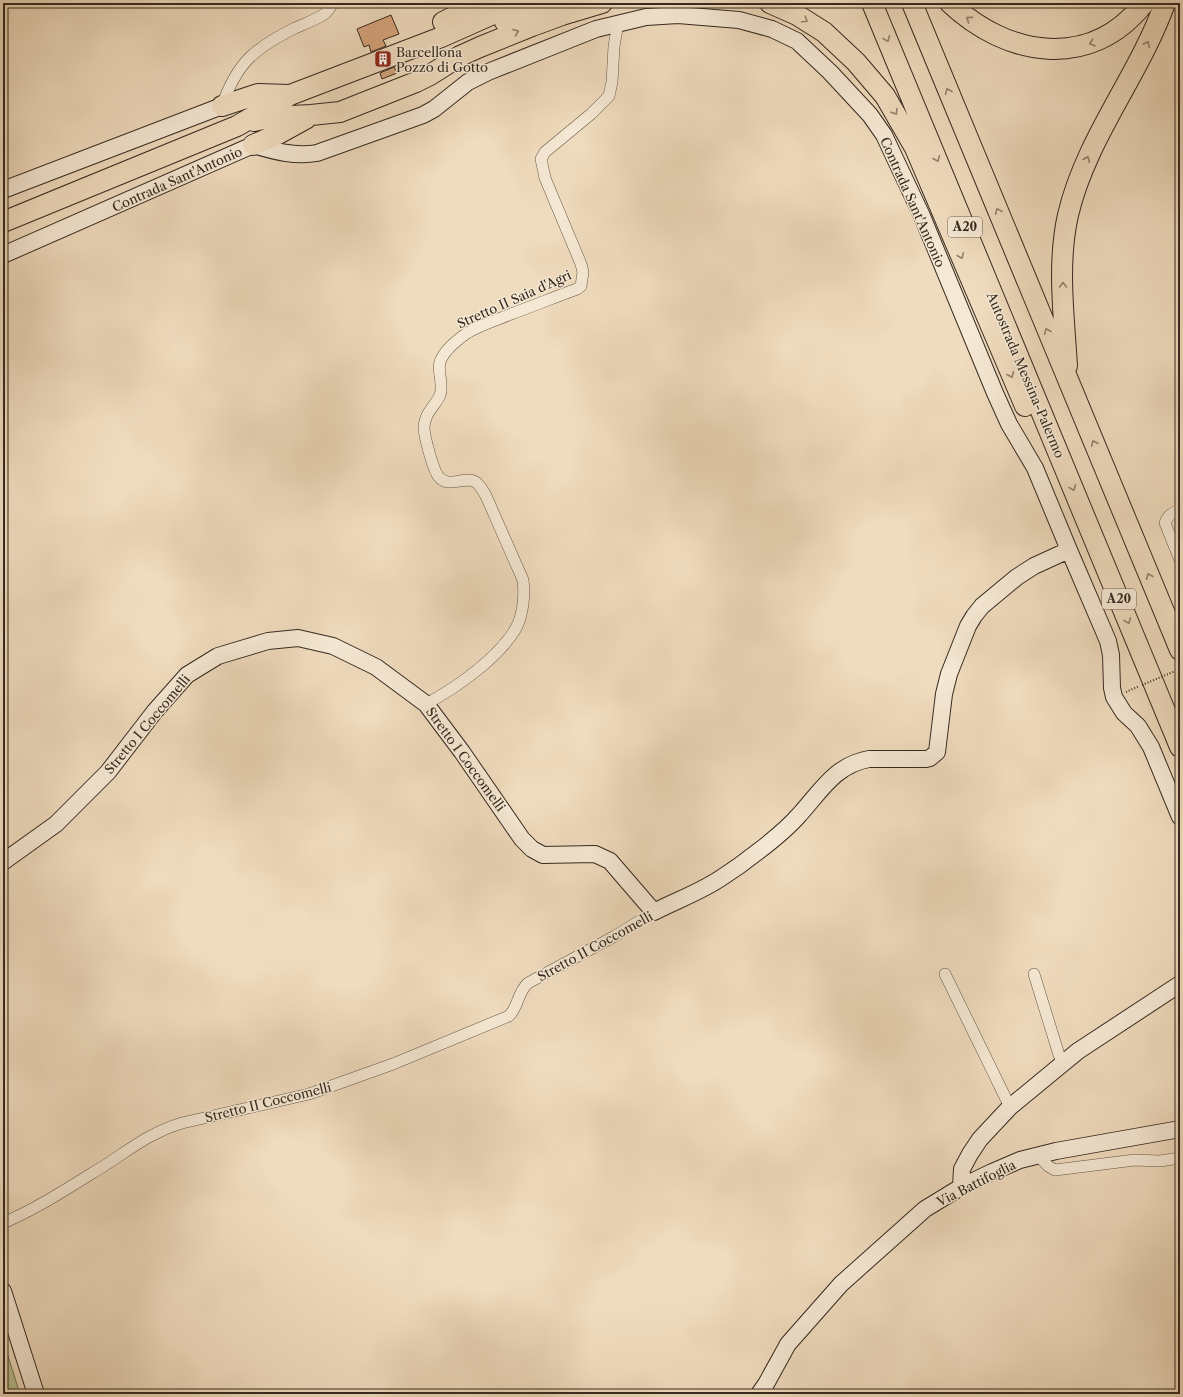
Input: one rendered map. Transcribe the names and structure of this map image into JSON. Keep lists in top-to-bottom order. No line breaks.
{"streets":{"highway":["A20","Autostrada Messina-Palermo"],"street":["Contrada Sant'Antonio","Stretto II Saia d'Agri","Stretto I Coccomelli","Stretto II Coccomelli","Via Battifoglia"]},"crossings":[["Contrada Sant'Antonio","Stretto II Saia d'Agri"],["Contrada Sant'Antonio","Stretto II Coccomelli"],["Stretto II Saia d'Agri","Stretto I Coccomelli"],["Stretto I Coccomelli","Stretto II Coccomelli"]],"places":{"building":["Barcellona Pozzo di Gotto"]}}
